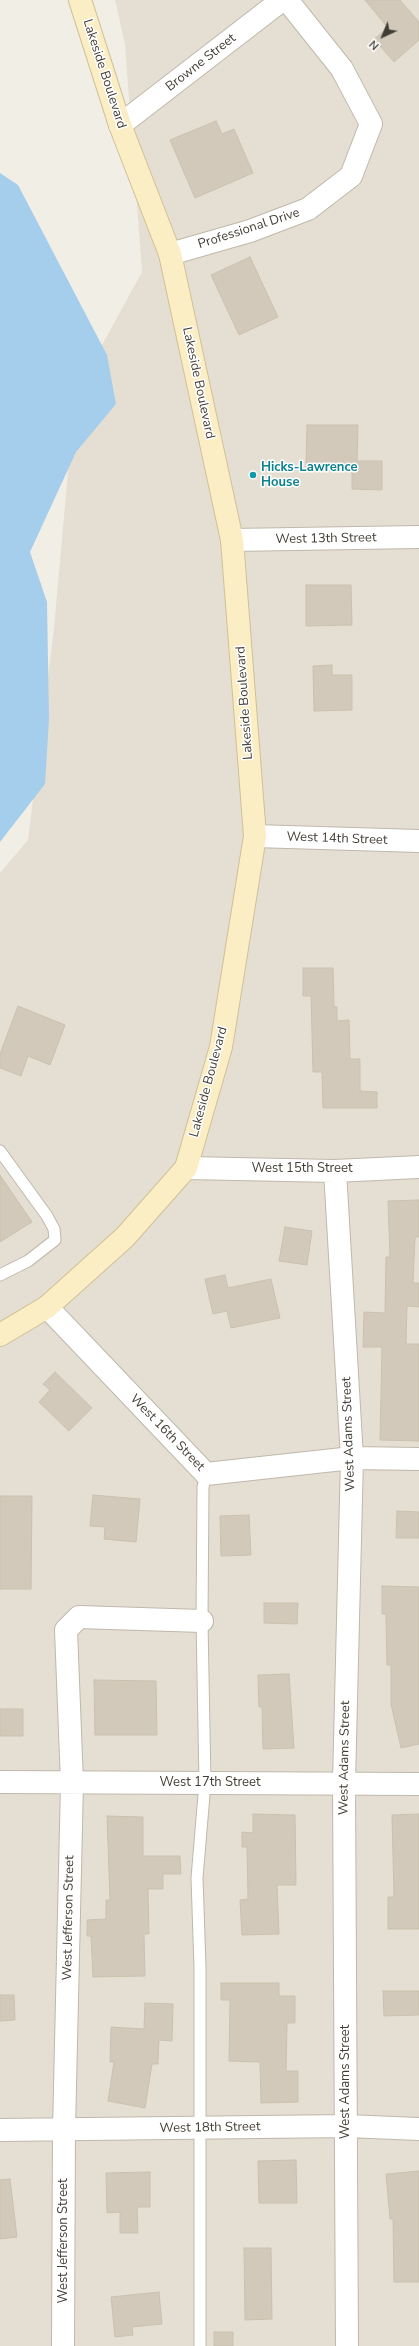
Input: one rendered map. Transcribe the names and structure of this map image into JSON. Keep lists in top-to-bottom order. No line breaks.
{"streets":{"street":["Browne Street","Lakeside Boulevard","Professional Drive","West 13th Street","West 14th Street","West 15th Street","West 16th Street","West Adams Street","West 17th Street","West Jefferson Street","West 18th Street"]},"crossings":[["Browne Street","Lakeside Boulevard"],["Lakeside Boulevard","Professional Drive"],["Lakeside Boulevard","West 13th Street"],["Lakeside Boulevard","West 14th Street"],["Lakeside Boulevard","West 15th Street"],["Lakeside Boulevard","West 16th Street"],["West 15th Street","West Adams Street"],["West 16th Street","West Adams Street"],["West Adams Street","West 17th Street"],["West Adams Street","West 18th Street"],["West 17th Street","West Jefferson Street"],["West Jefferson Street","West 18th Street"]],"places":["Hicks-Lawrence House"],"north":"bottom left"}
